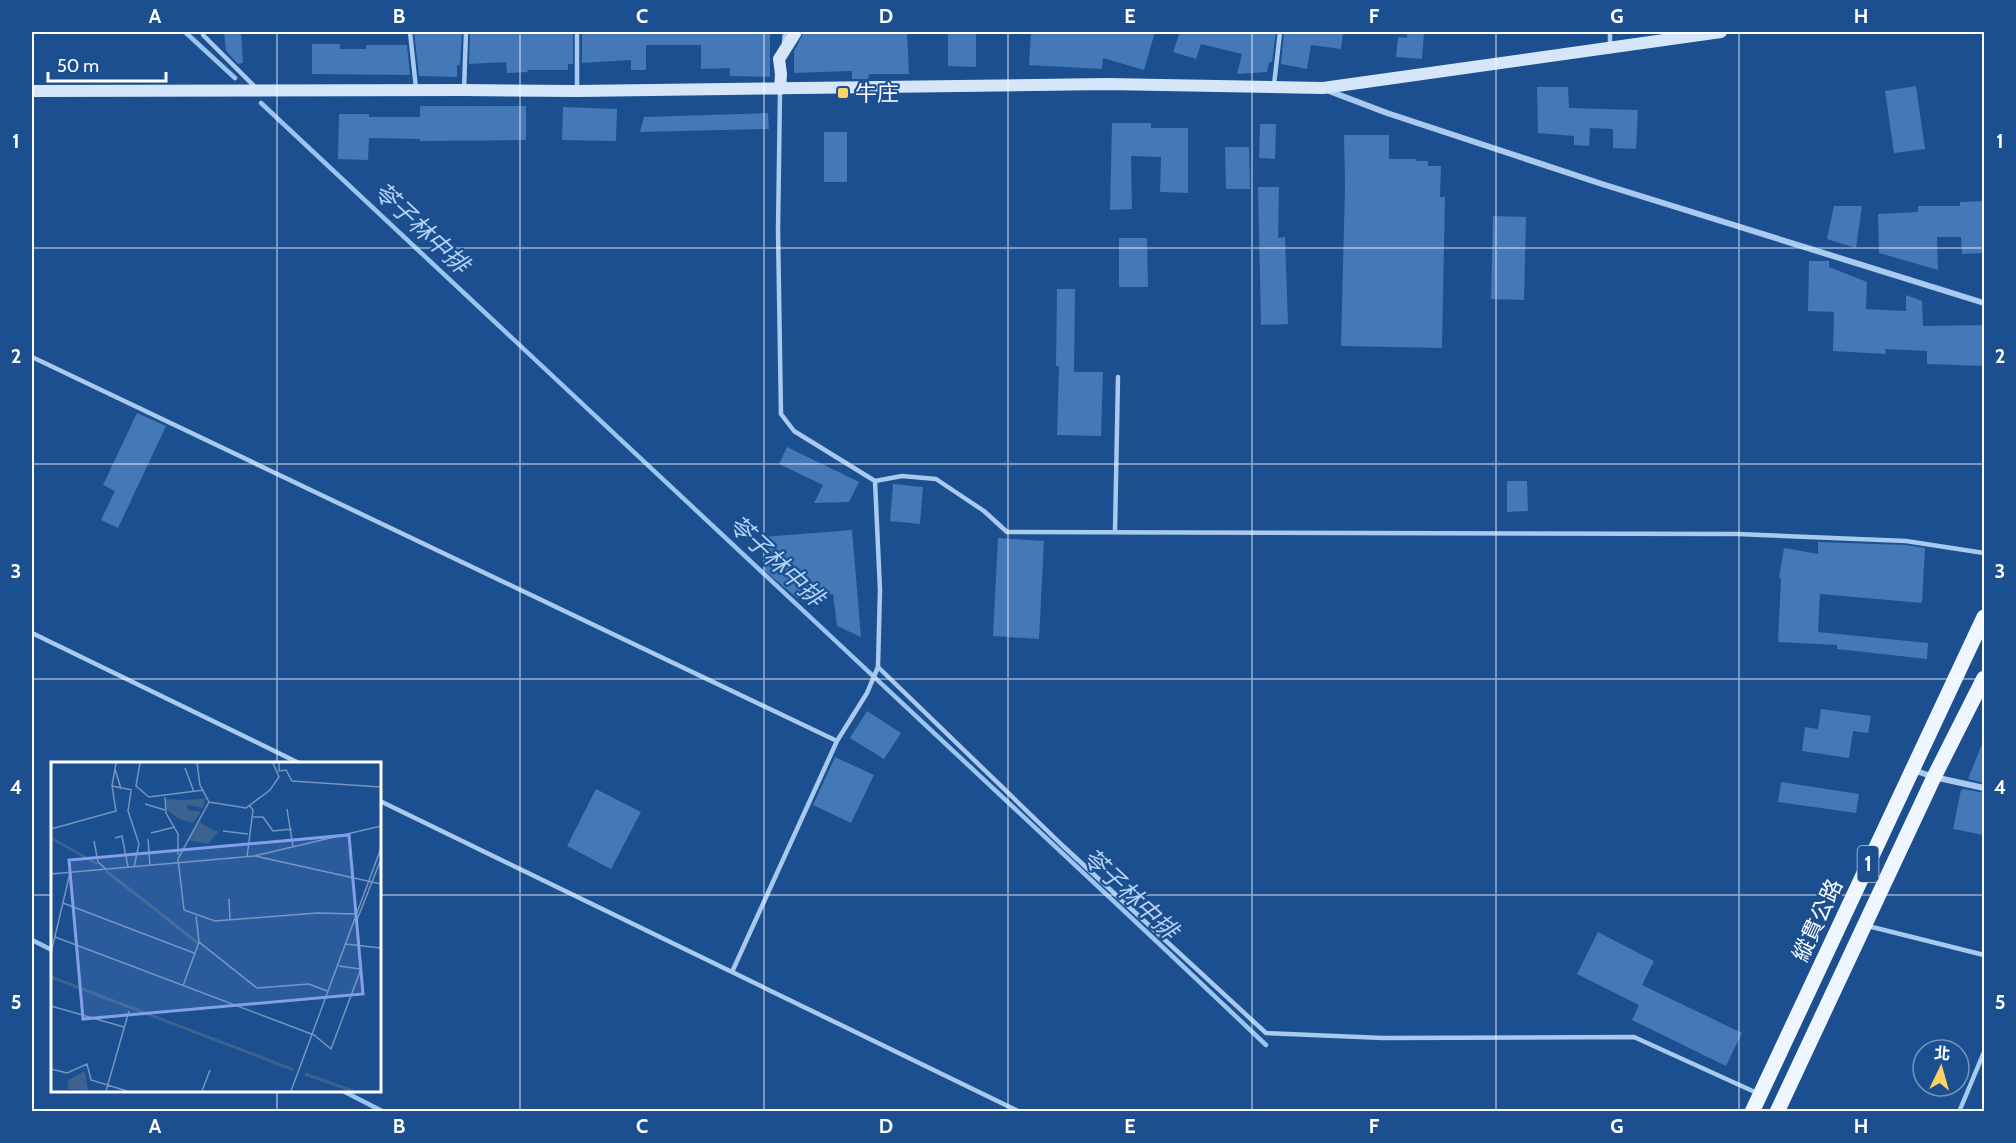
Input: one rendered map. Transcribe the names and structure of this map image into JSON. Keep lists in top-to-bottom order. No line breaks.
{"streets":{"main road":["1","縱貫公路"]},"water":["苓子林中排"],"places":{"transit":["牛庄"]},"scale_bar":"50 m","north":"top","grid":{"columns":["A","B","C","D","E","F","G","H"],"rows":["1","2","3","4","5"]}}
